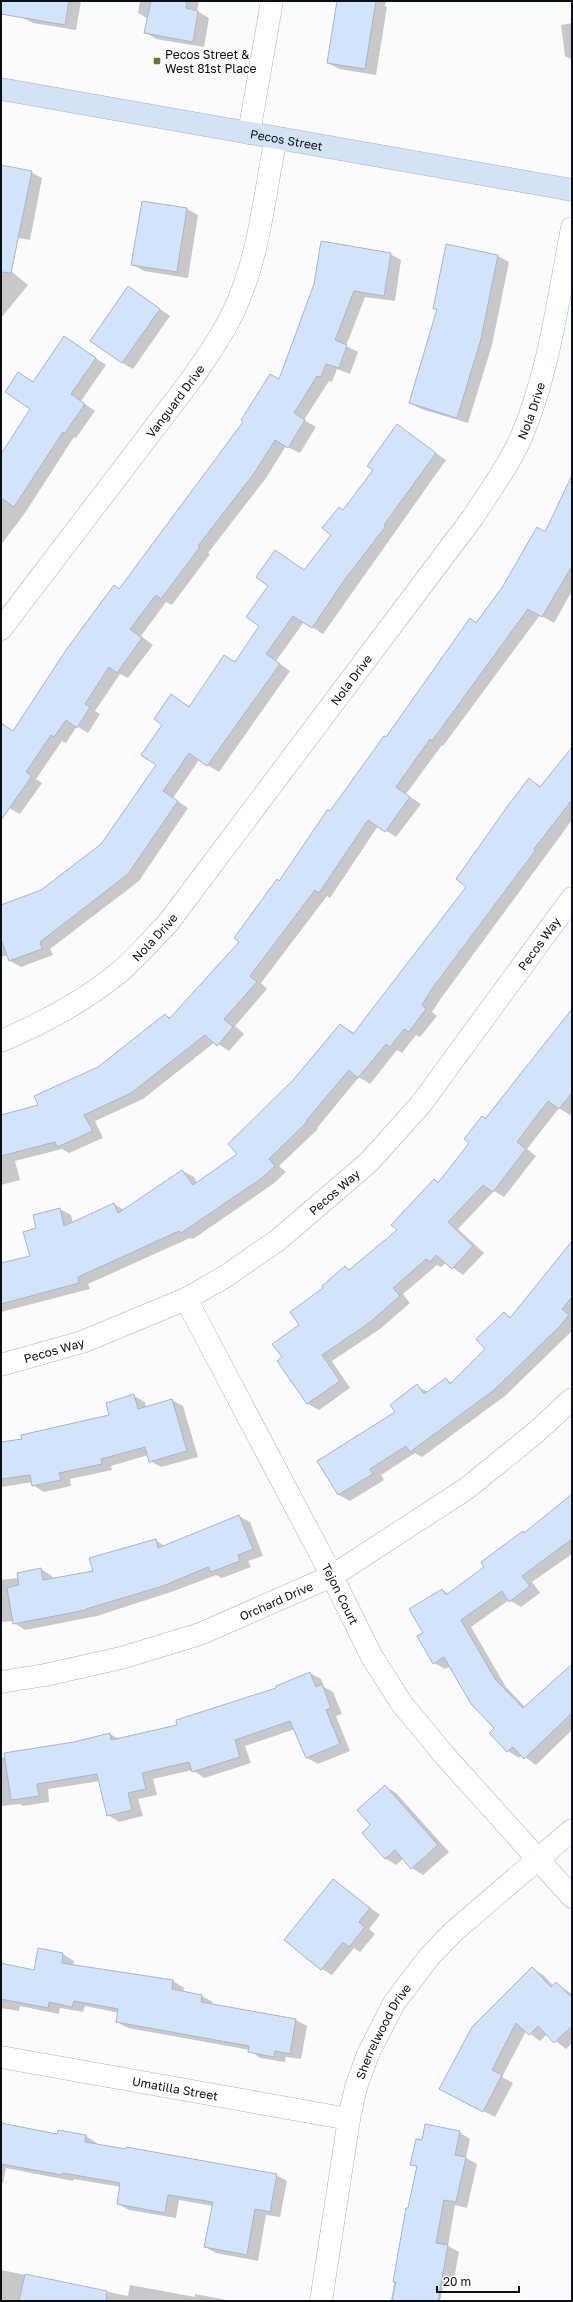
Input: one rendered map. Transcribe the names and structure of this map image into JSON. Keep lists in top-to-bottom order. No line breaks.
{"streets":{"main road":["Pecos Street"],"street":["Vanguard Drive","Nola Drive","Pecos Way","Tejon Court","Orchard Drive","Sherrelwood Drive","Umatilla Street"]},"crossings":[["Pecos Street","Vanguard Drive"],["Pecos Way","Tejon Court"],["Tejon Court","Orchard Drive"],["Tejon Court","Sherrelwood Drive"],["Sherrelwood Drive","Umatilla Street"]],"places":{"transit":["Pecos Street & West 81st Place"]},"scale_bar":"20 m"}
